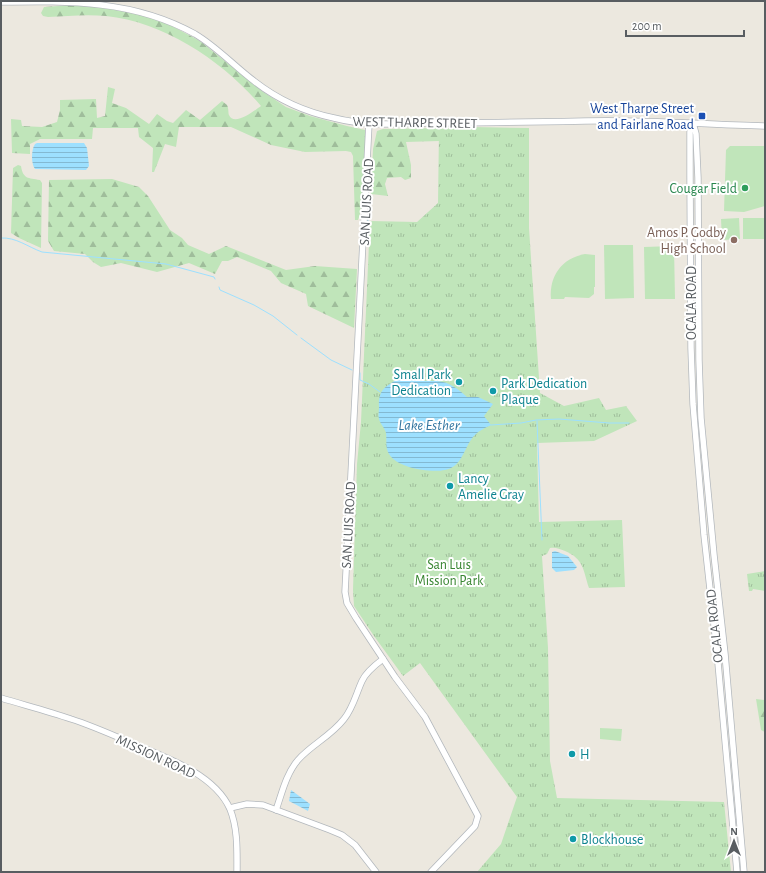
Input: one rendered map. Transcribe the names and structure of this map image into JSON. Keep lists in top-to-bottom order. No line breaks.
{"streets":{"main road":["WEST THARPE STREET","SAN LUIS ROAD","OCALA ROAD","MISSION ROAD"]},"crossings":[["WEST THARPE STREET","SAN LUIS ROAD"],["WEST THARPE STREET","OCALA ROAD"]],"water":["Lake Esther"],"parks":["San Luis Mission Park"],"places":{"transit":["West Tharpe Street and Fairlane Road"],"other":["Cougar Field","Amos P. Godby High School","Small Park Dedication","Park Dedication Plaque","Lancy Amelie Gray","H","Blockhouse"]},"scale_bar":"200 m","north":"top"}
